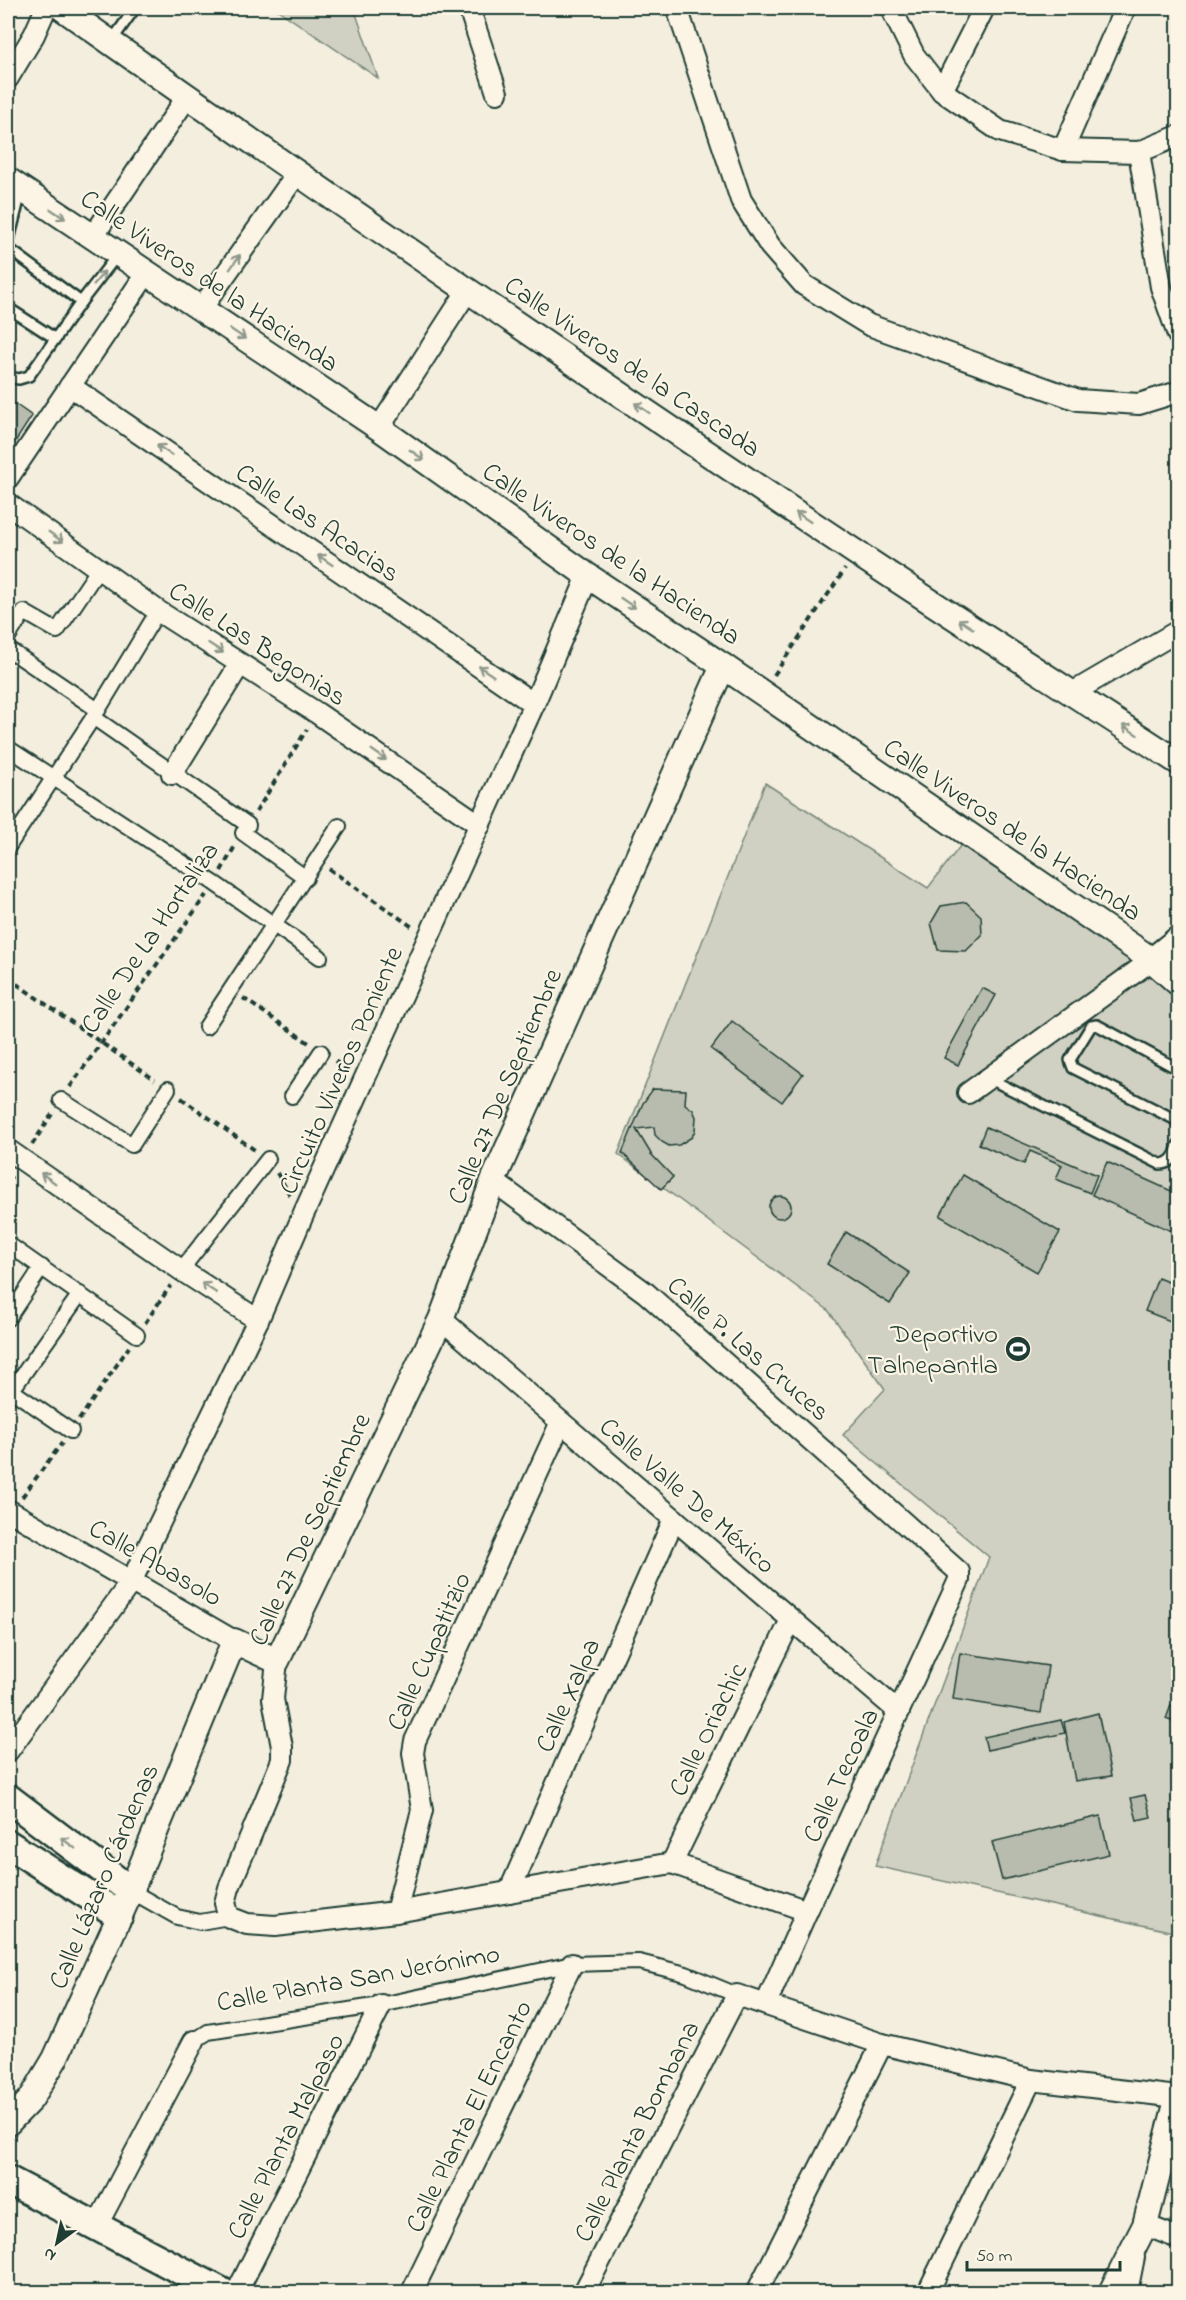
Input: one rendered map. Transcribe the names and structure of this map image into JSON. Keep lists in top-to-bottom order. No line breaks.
{"streets":{"street":["Calle Viveros de la Hacienda","Calle Viveros de la Cascada","Calle Las Acacias","Calle Las Begonias","Circuito Viveros Poniente","Calle 27 De Septiembre","Calle P. Las Cruces","Calle Valle De México","Calle Abasolo","Calle Cupatitzio","Calle Xalpa","Calle Oriachic","Calle Tecoala","Calle Lázaro Cárdenas","Calle Planta San Jerónimo","Calle Planta El Encanto","Calle Planta Bombana","Calle Planta Malpaso"],"path":["Calle De La Hortaliza"]},"crossings":[["Calle Viveros de la Hacienda","Circuito Viveros Poniente"],["Calle Viveros de la Hacienda","Calle 27 De Septiembre"],["Calle Las Acacias","Circuito Viveros Poniente"],["Calle Las Begonias","Calle De La Hortaliza"],["Calle Las Begonias","Circuito Viveros Poniente"],["Circuito Viveros Poniente","Calle Abasolo"],["Calle 27 De Septiembre","Calle P. Las Cruces"],["Calle 27 De Septiembre","Calle Valle De México"],["Calle 27 De Septiembre","Calle Abasolo"],["Calle P. Las Cruces","Calle Tecoala"],["Calle Valle De México","Calle Cupatitzio"],["Calle Valle De México","Calle Xalpa"],["Calle Valle De México","Calle Oriachic"],["Calle Valle De México","Calle Tecoala"],["Calle Abasolo","Calle Lázaro Cárdenas"],["Calle Planta San Jerónimo","Calle Planta El Encanto"],["Calle Planta San Jerónimo","Calle Planta Bombana"],["Calle Planta San Jerónimo","Calle Planta Malpaso"]],"one_way":["Calle Viveros de la Hacienda","Calle Viveros de la Cascada","Calle Las Acacias"],"places":{"sports":["Deportivo Talnepantla"]},"scale_bar":"50 m","north":"bottom left"}
